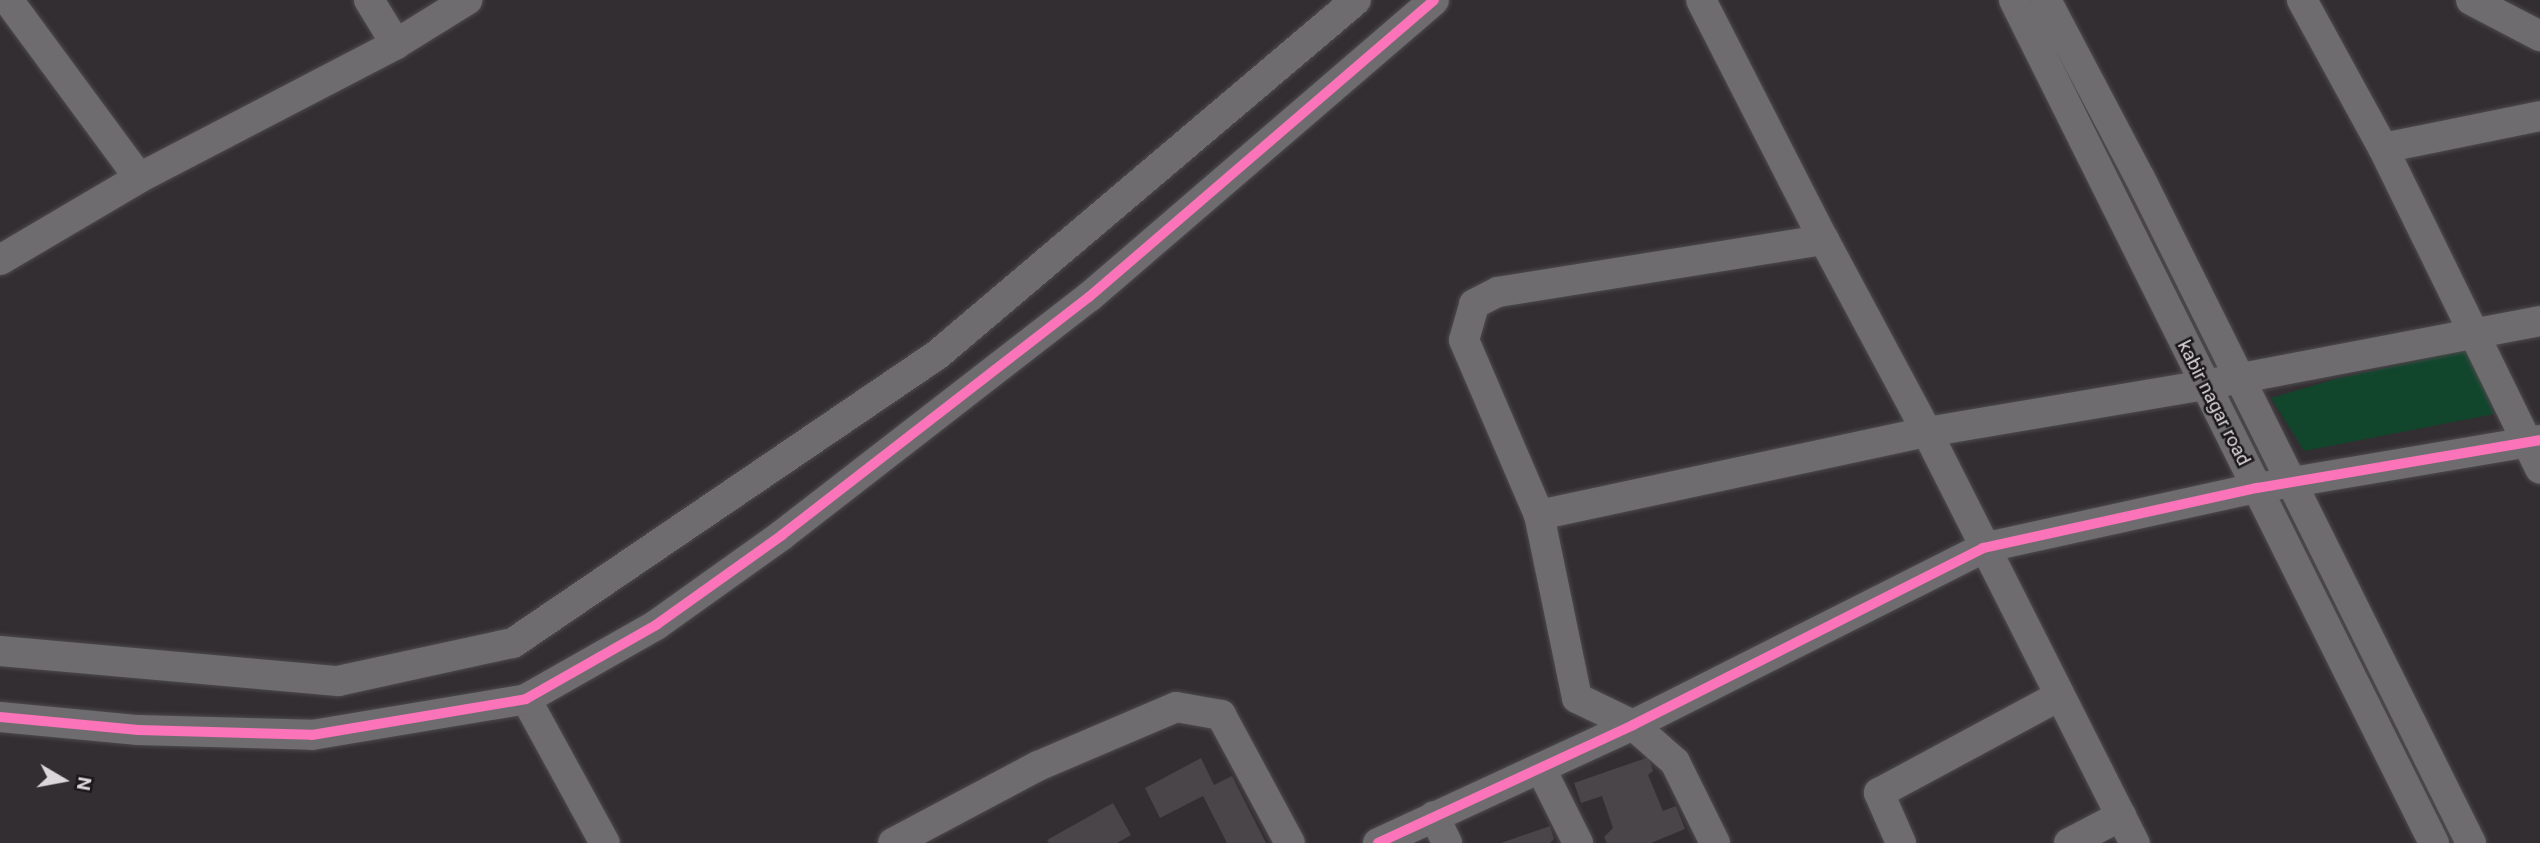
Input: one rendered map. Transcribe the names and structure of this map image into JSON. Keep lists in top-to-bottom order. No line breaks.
{"streets":{"street":["kabir nagar road"]},"north":"right"}
